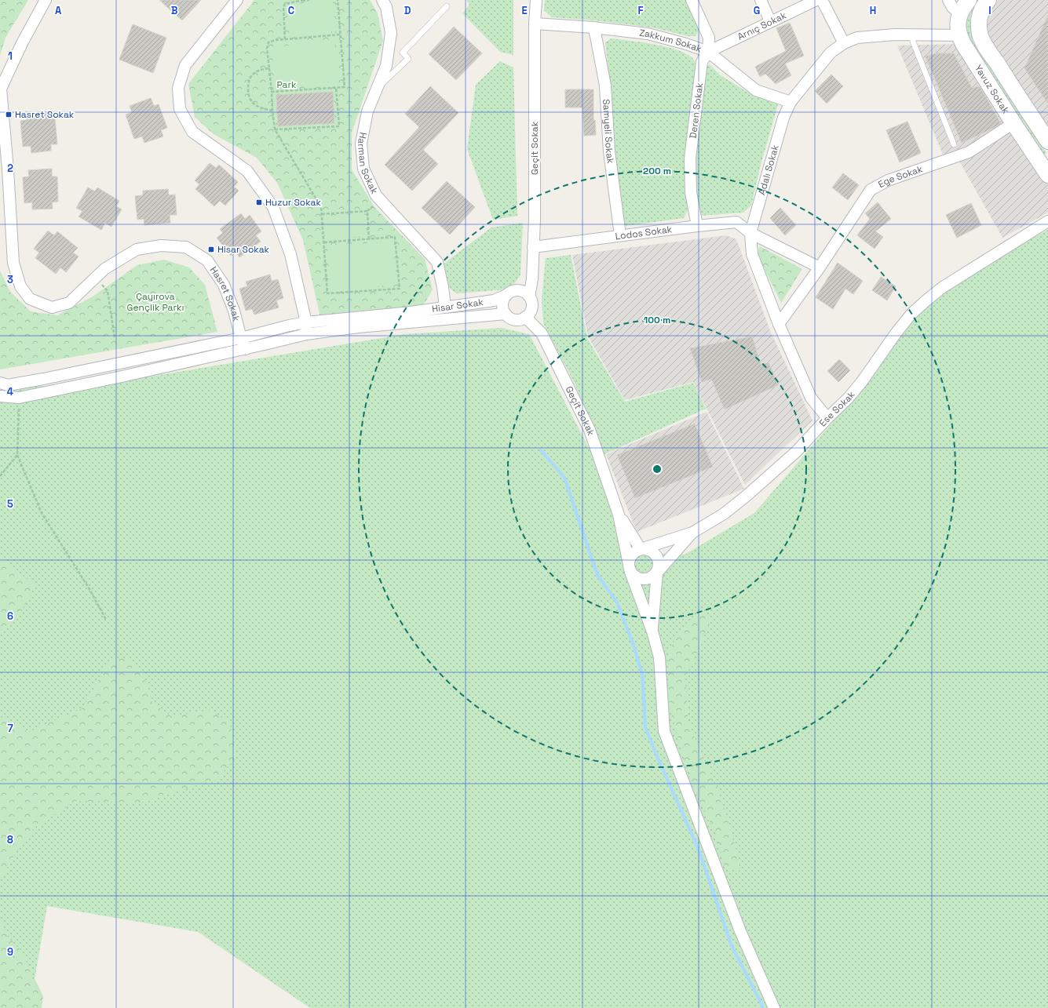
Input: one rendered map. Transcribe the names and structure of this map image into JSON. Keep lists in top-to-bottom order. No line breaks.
{"streets":{"main road":["Yavuz Sokak"],"street":["Arnıç Sokak","Zakkum Sokak","Deren Sokak","Samyeli Sokak","Geçit Sokak","Harman Sokak","Adalı Sokak","Ege Sokak","Lodos Sokak","Hasret Sokak","Hisar Sokak","Ese Sokak"]},"crossings":[["Arnıç Sokak","Zakkum Sokak"],["Arnıç Sokak","Deren Sokak"],["Zakkum Sokak","Deren Sokak"],["Zakkum Sokak","Samyeli Sokak"],["Zakkum Sokak","Geçit Sokak"],["Zakkum Sokak","Adalı Sokak"],["Yavuz Sokak","Adalı Sokak"],["Yavuz Sokak","Ege Sokak"],["Deren Sokak","Lodos Sokak"],["Samyeli Sokak","Lodos Sokak"],["Geçit Sokak","Lodos Sokak"],["Geçit Sokak","Hisar Sokak"],["Harman Sokak","Hisar Sokak"],["Adalı Sokak","Ege Sokak"],["Adalı Sokak","Lodos Sokak"],["Adalı Sokak","Ese Sokak"],["Hasret Sokak","Hisar Sokak"]],"parks":["Park","Çayırova Gençlik Parkı"],"places":{"transit":["Hasret Sokak","Huzur Sokak","Hisar Sokak"]},"grid":{"columns":["A","B","C","D","E","F","G","H","I"],"rows":["1","2","3","4","5","6","7","8","9"]},"rings":["200 m","100 m"]}
